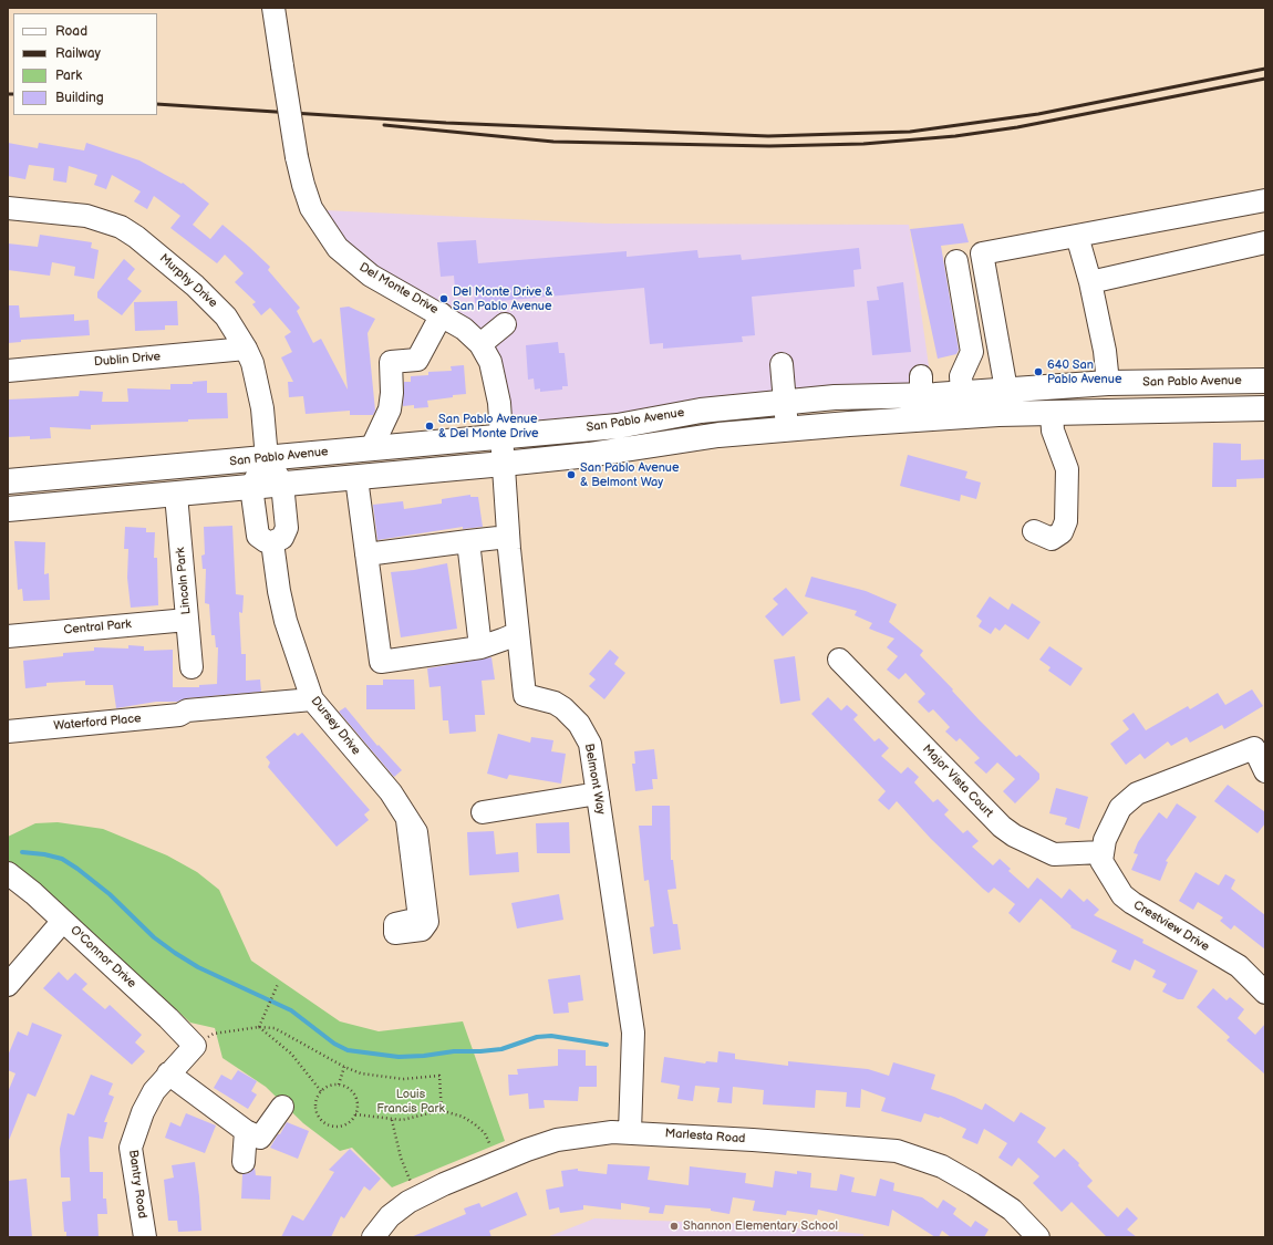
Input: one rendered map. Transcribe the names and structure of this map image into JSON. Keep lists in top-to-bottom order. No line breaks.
{"streets":{"main road":["San Pablo Avenue"],"street":["Murphy Drive","Del Monte Drive","Dublin Drive","Lincoln Park","Central Park","Waterford Place","Dursey Drive","Belmont Way","Major Vista Court","Crestview Drive","O'Connor Drive","Marlesta Road","Bantry Road"]},"crossings":[["Murphy Drive","Dublin Drive"],["Murphy Drive","San Pablo Avenue"],["Del Monte Drive","San Pablo Avenue"],["Del Monte Drive","Belmont Way"],["San Pablo Avenue","Belmont Way"],["Lincoln Park","Central Park"],["Waterford Place","Dursey Drive"],["Belmont Way","Marlesta Road"],["Major Vista Court","Crestview Drive"],["O'Connor Drive","Bantry Road"]],"parks":["Louis Francis Park"],"places":["Del Monte Drive & San Pablo Avenue","640 San Pablo Avenue","San Pablo Avenue & Del Monte Drive","San Pablo Avenue & Belmont Way","Shannon Elementary School"],"legend":["Road","Railway","Park","Building"]}
